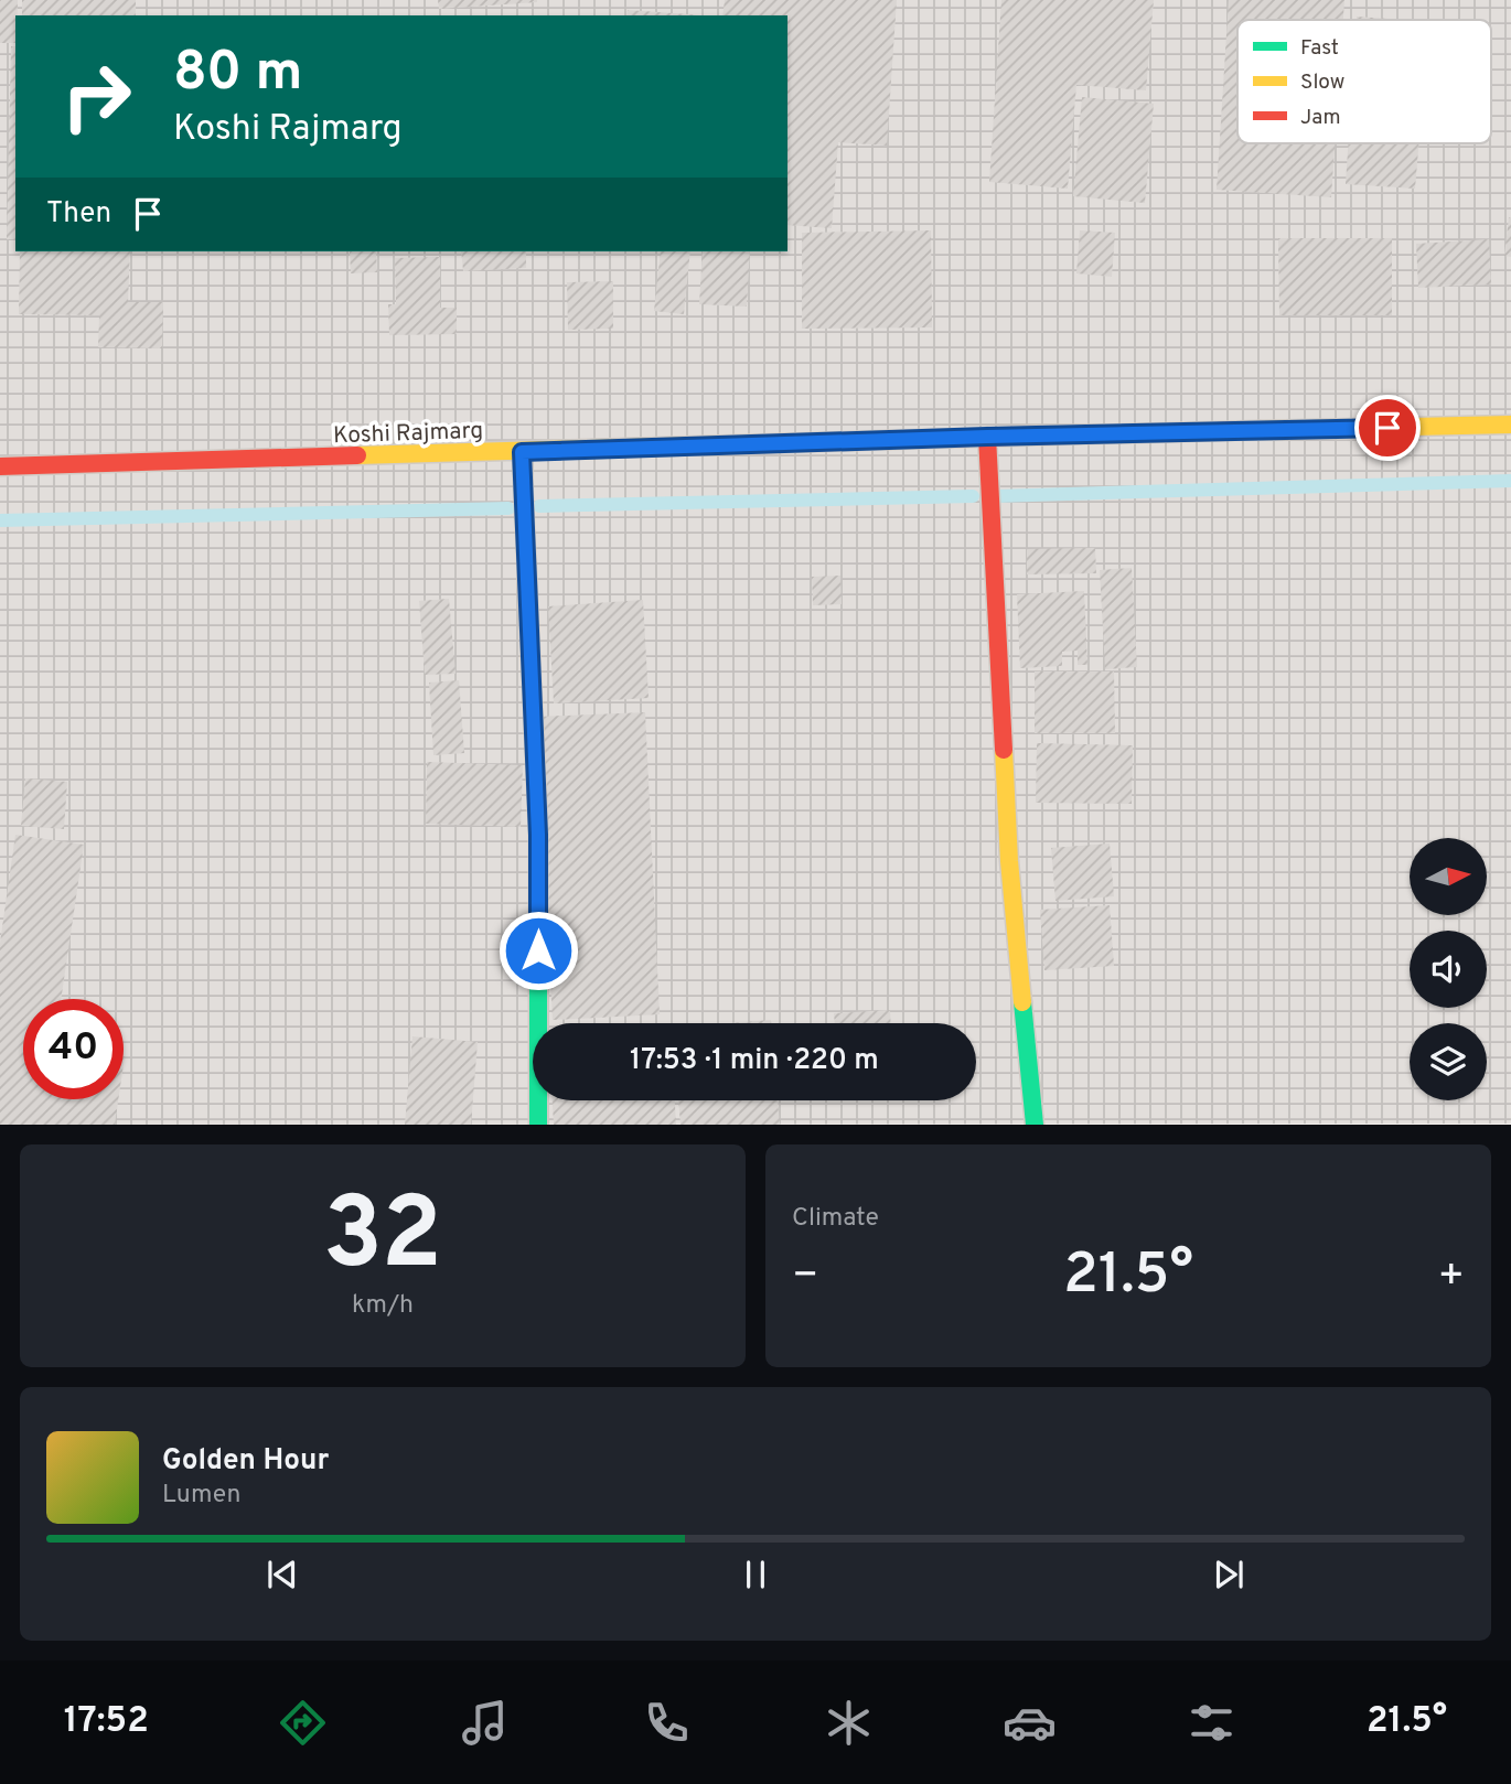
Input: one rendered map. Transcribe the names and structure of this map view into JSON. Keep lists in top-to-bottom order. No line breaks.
{"streets":{"main road":["Koshi Rajmarg"]},"legend":["Fast","Slow","Jam"],"north":"right","page":{"turn":["80 m","Koshi Rajmarg"],"then":"Then","limit":"40","trip":"17:53 · 1 min · 220 m","tile":[["32","km/h"],"Climate"],"heat":["−","21.5°","+"],"song":["Golden Hour","Lumen"],"tabs":["17:52","21.5°"]}}
